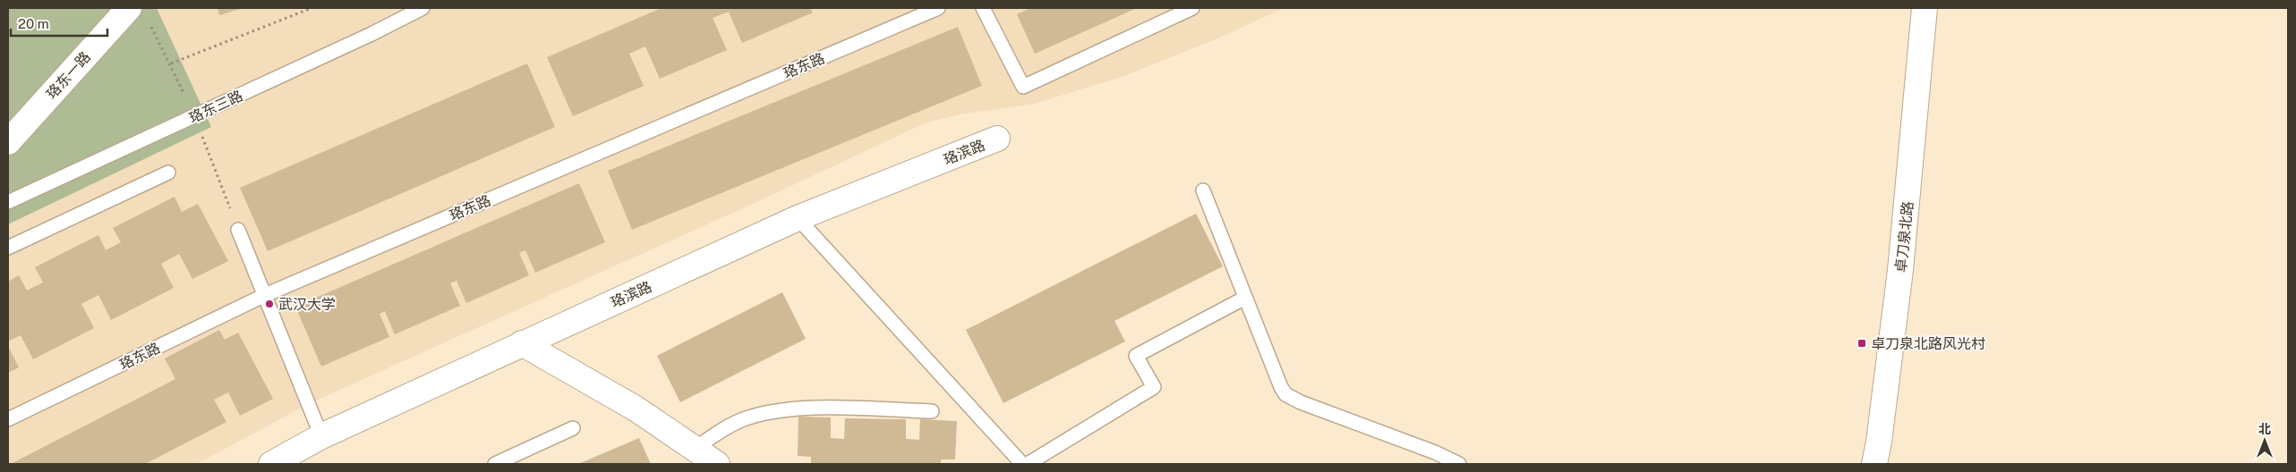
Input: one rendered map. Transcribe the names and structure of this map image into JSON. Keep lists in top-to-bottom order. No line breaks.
{"streets":{"street":["珞东一路","珞滨路","卓刀泉北路"],"lane":["珞东路","珞东三路"]},"places":{"other":["武汉大学"],"transit":["卓刀泉北路风光村"]},"scale_bar":"20 m","north":"top"}
